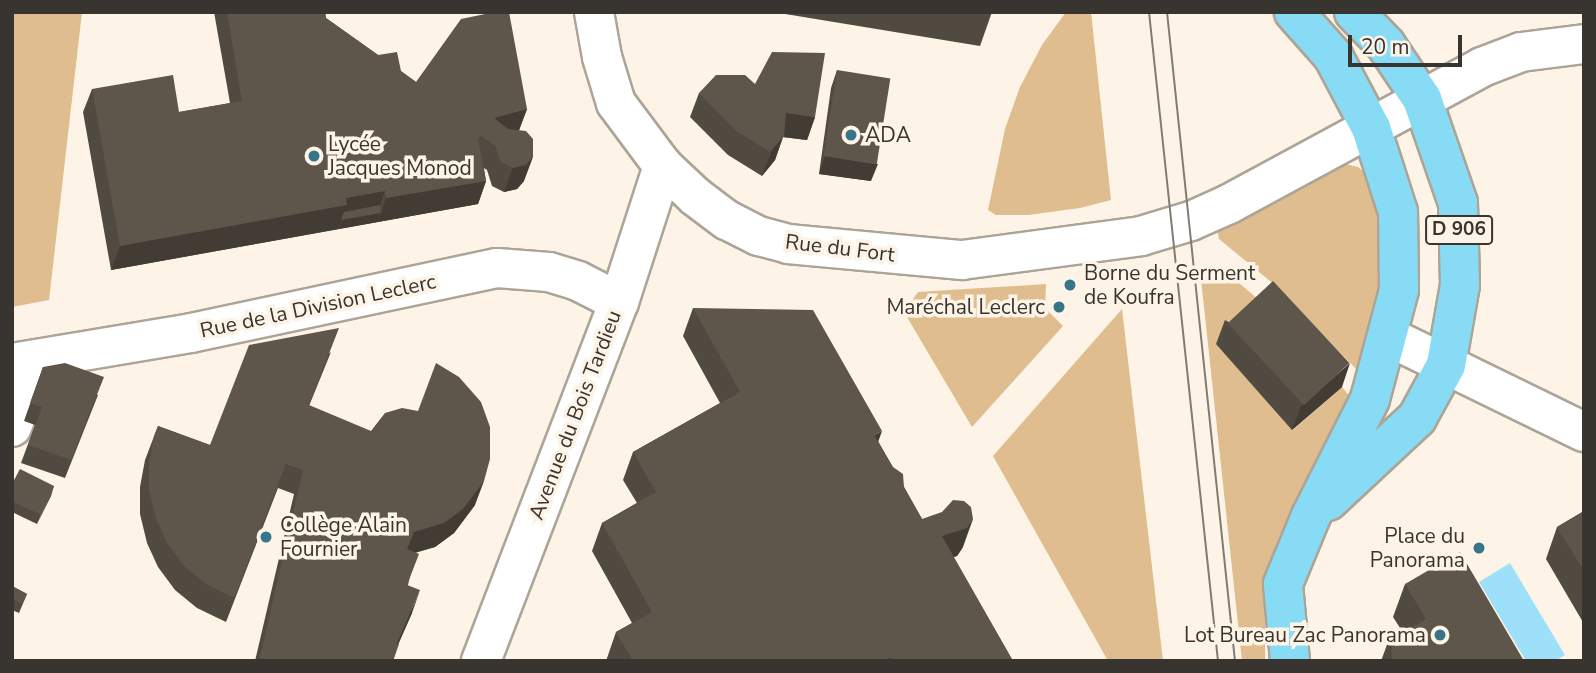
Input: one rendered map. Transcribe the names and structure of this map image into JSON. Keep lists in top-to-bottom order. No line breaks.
{"streets":{"main road":["D 906"],"street":["Rue du Fort","Rue de la Division Leclerc","Avenue du Bois Tardieu"]},"crossings":[["D 906","Rue du Fort"],["Rue du Fort","Avenue du Bois Tardieu"],["Rue de la Division Leclerc","Avenue du Bois Tardieu"]],"places":["ADA","Lycée Jacques Monod","Borne du Serment de Koufra","Maréchal Leclerc","Collège Alain Fournier","Place du Panorama","Lot Bureau Zac Panorama"],"scale_bar":"20 m"}
